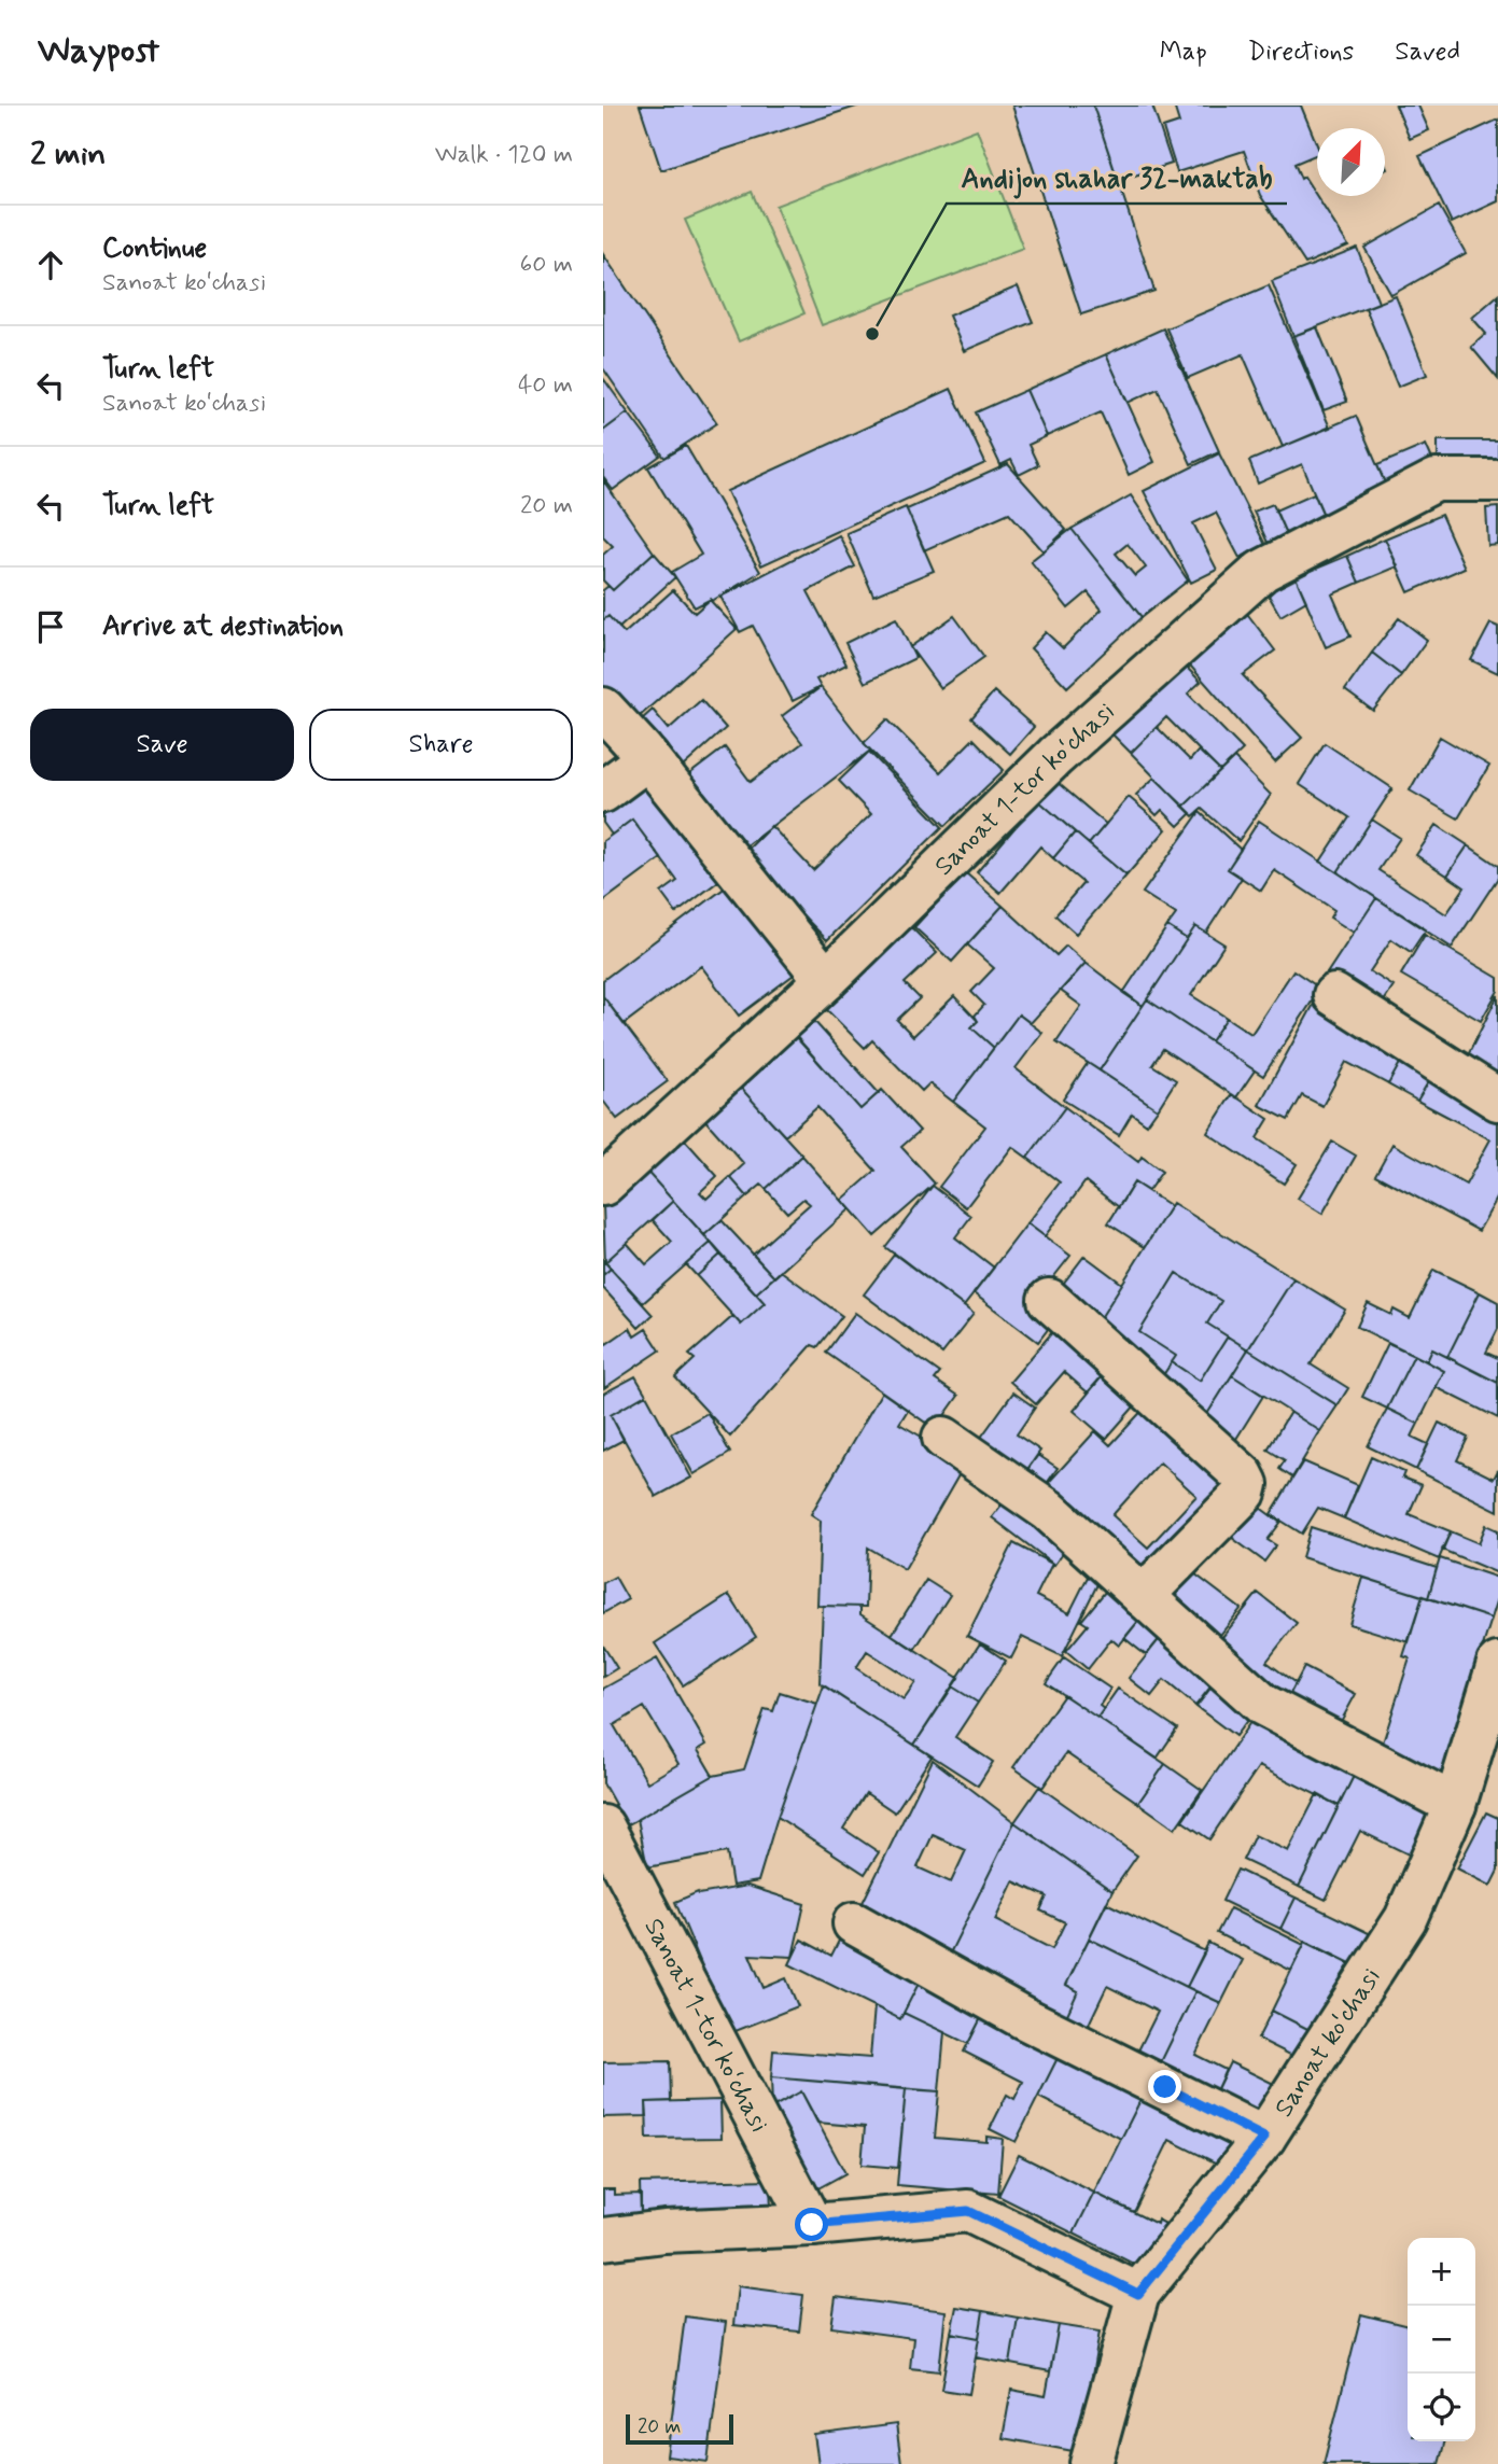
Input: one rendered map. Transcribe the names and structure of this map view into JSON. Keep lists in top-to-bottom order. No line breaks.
{"streets":{"street":["Sanoat 1-tor ko‘chasi","Sanoat koʻchasi"]},"places":["Andijon shahar 32-maktab"],"scale_bar":"20 m","north":"top right","page":{"header":"Waypost","nav":["Map","Directions","Saved"],"heading":["2 min","Walk · 120 m"],"list":[["Continue","Sanoat koʻchasi","60 m"],["Turn left","Sanoat koʻchasi","40 m"],["Turn left","20 m"],"Arrive at destination"],"buttons":["Save","Share"],"map_buttons":["+","−"],"scale":"20 m"}}
